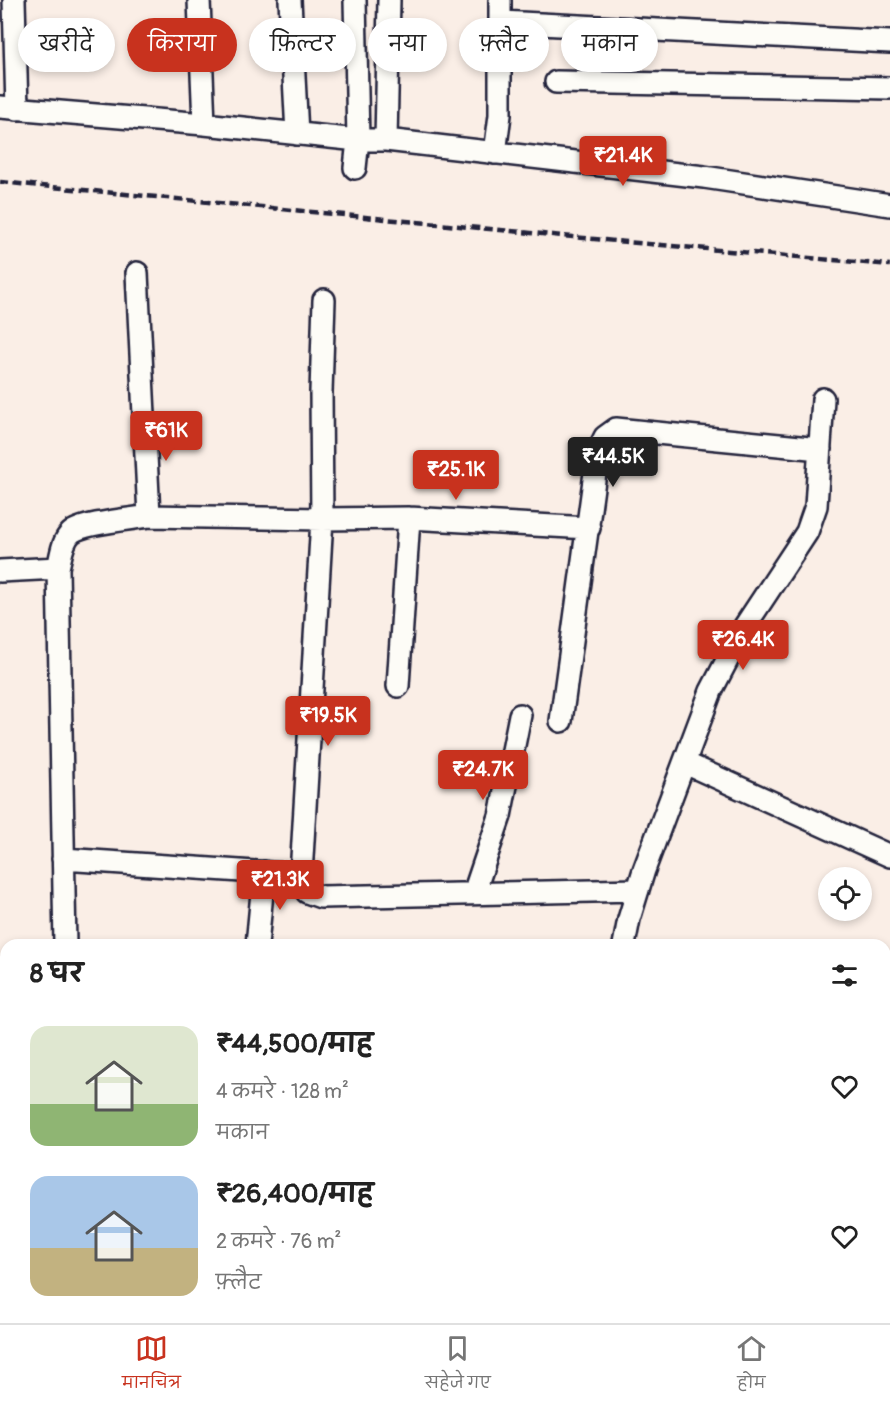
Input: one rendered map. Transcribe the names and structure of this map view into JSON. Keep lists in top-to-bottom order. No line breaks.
{"page":{"chip":["खरीदें","किराया","फ़िल्टर","नया","फ़्लैट","मकान"],"price":["₹21.4K","₹61K","₹44.5K","₹25.1K","₹26.4K","₹19.5K","₹24.7K","₹21.3K"],"heading":"8 घर","list":[{"name":"₹44,500/माह","note":"4 कमरे · 128 m² · मकान"},{"name":"₹26,400/माह","note":"2 कमरे · 76 m² · फ़्लैट"}],"tabs":["मानचित्र","सहेजे गए","होम"]}}
